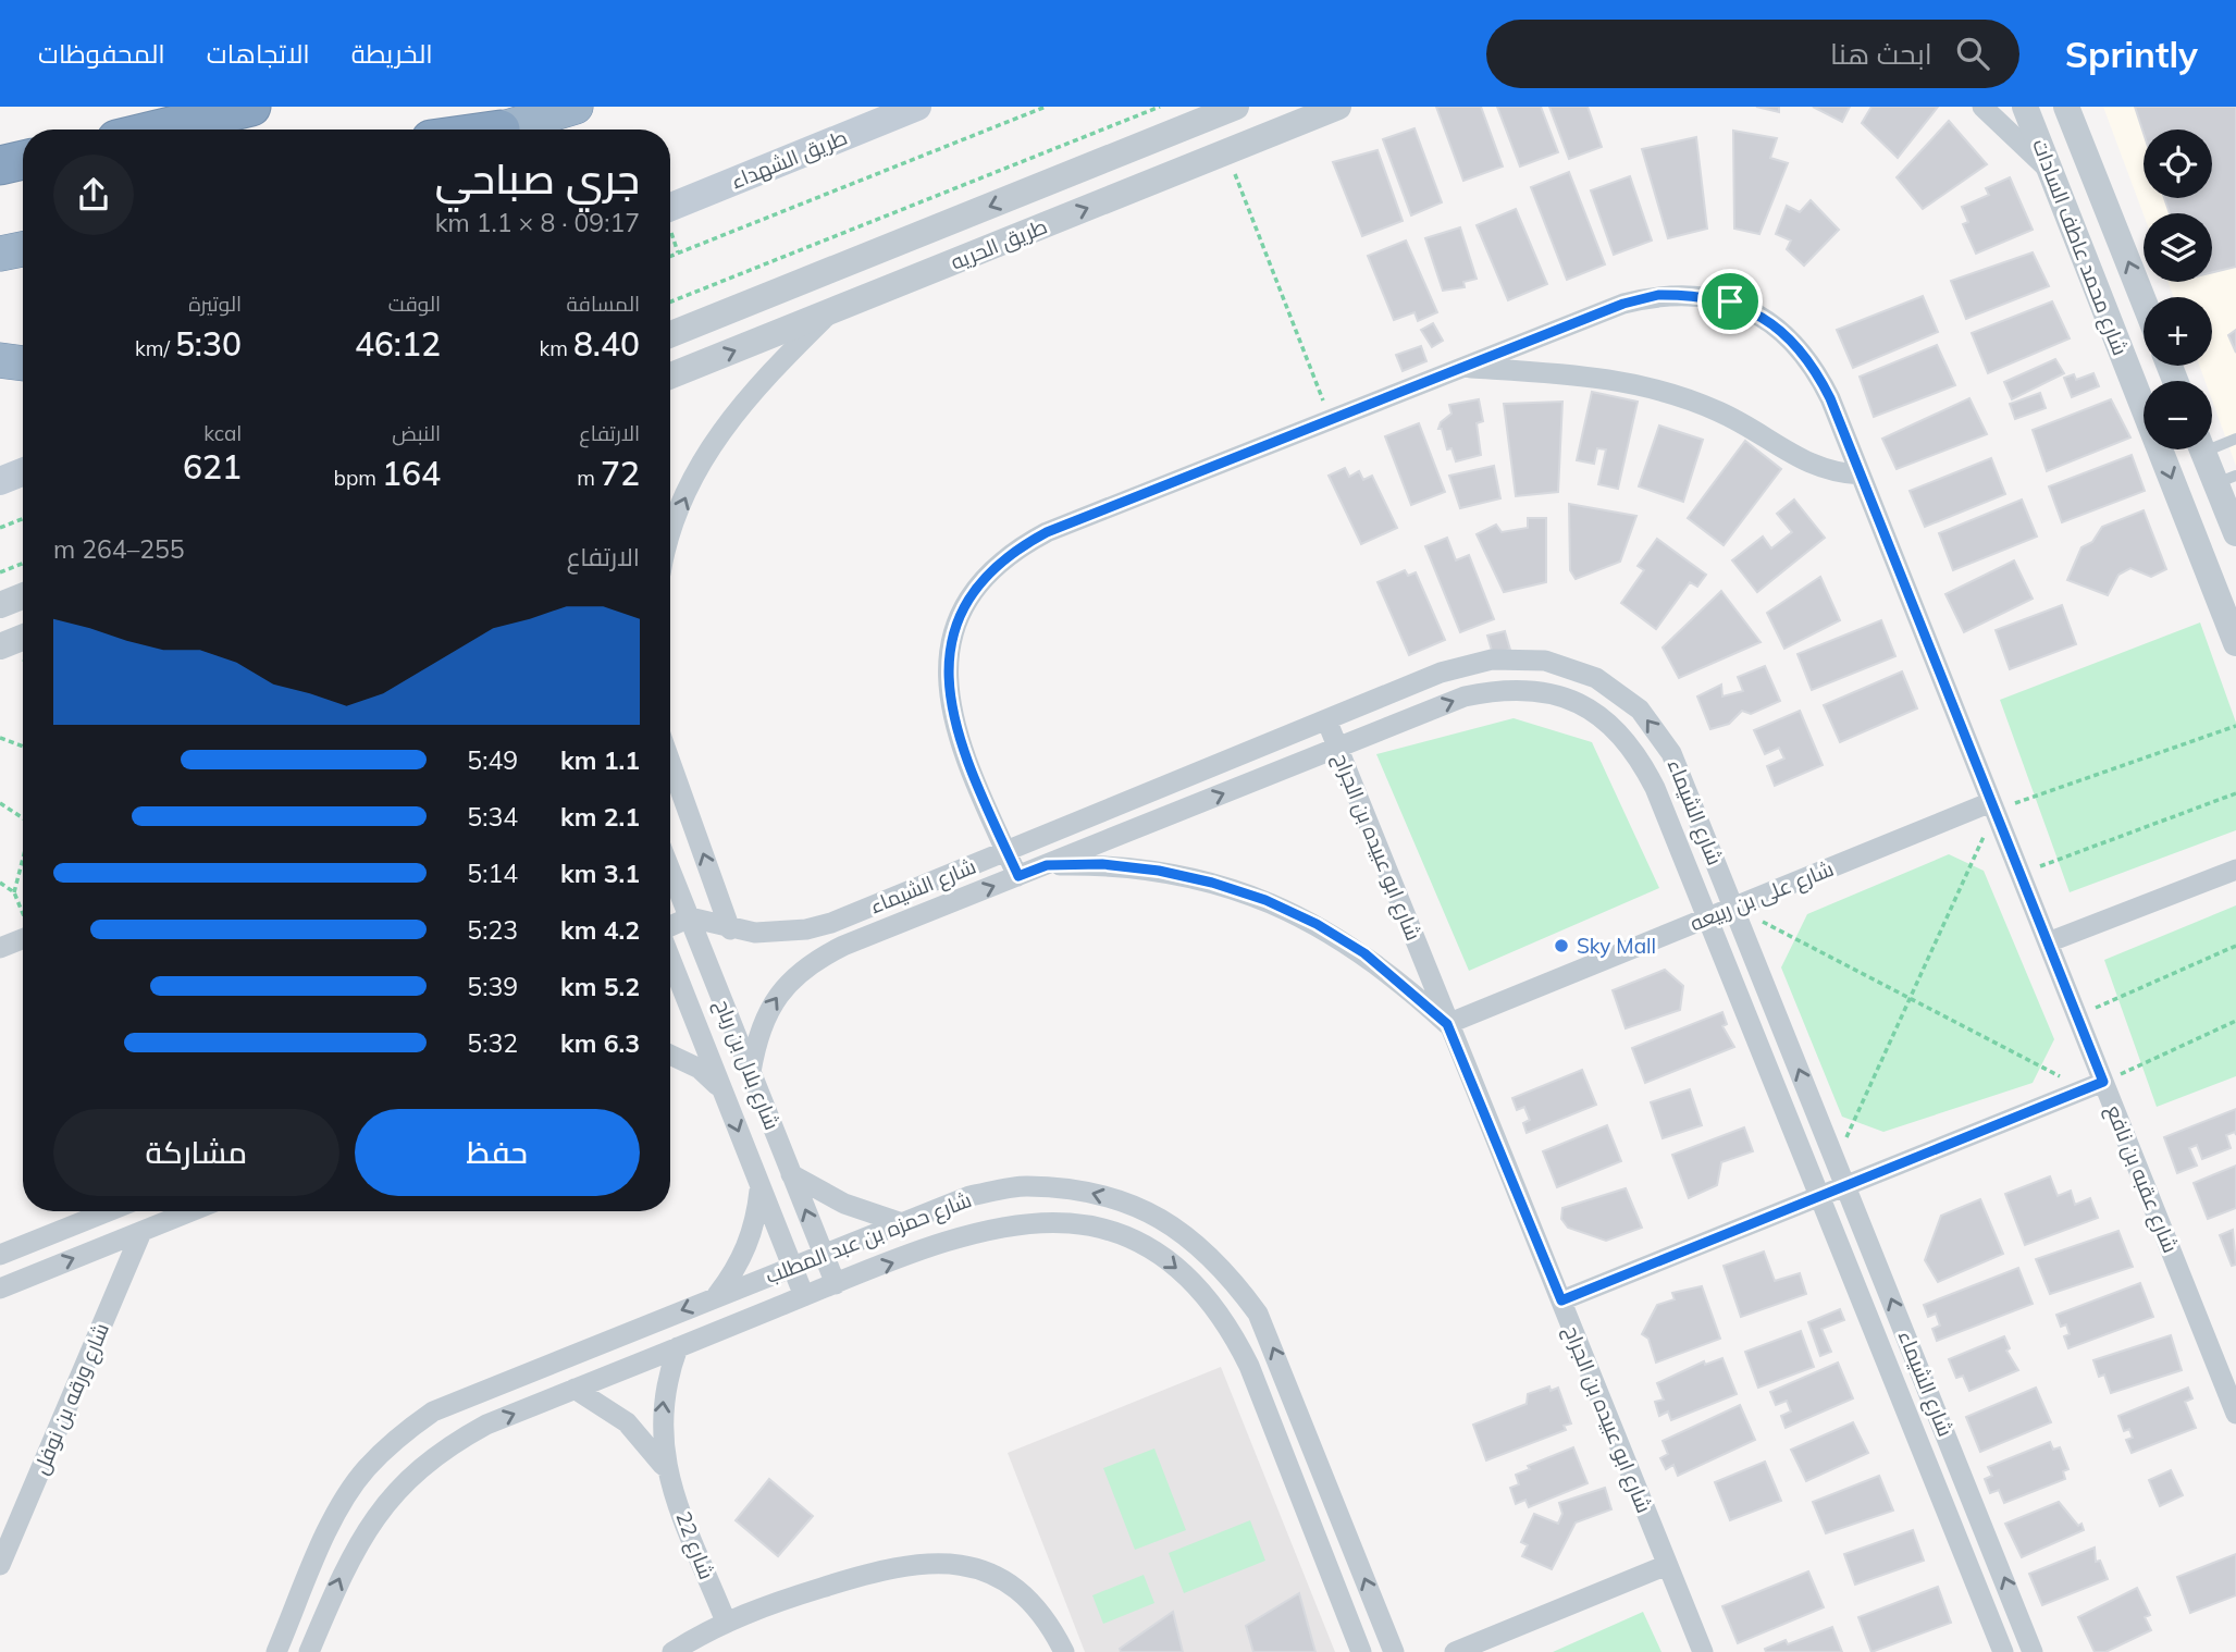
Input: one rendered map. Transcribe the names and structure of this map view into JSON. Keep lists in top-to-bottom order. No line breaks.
{"streets":{"main road":["طريق الشهداء"],"street":["طريق الحريه","شارع محمد عاطف السادات","شارع الشيماء","شارع ابو عبيده بن الجراح","شارع على بن ربيعه","شارع بلال بن رباح","شارع عقبه بن نافع","شارع حمزه بن عبد المطلب","شارع ورقه بن نوفل","شارع 22"]},"crossings":[["شارع الشيماء","شارع ابو عبيده بن الجراح"],["شارع الشيماء","شارع على بن ربيعه"],["شارع الشيماء","شارع بلال بن رباح"],["شارع الشيماء","شارع عقبه بن نافع"],["شارع ابو عبيده بن الجراح","شارع على بن ربيعه"],["شارع على بن ربيعه","شارع عقبه بن نافع"],["شارع بلال بن رباح","شارع حمزه بن عبد المطلب"],["شارع حمزه بن عبد المطلب","شارع 22"]],"places":["Sky Mall"],"page":{"header":"Sprintly","search":"ابحث هنا","nav":["الخريطة","الاتجاهات","المحفوظات"],"map_buttons":["+","−"],"heading":["جري صباحي","09:17 · 8 × 1.1 km"],"stats":[["المسافة","8.40 km"],["الوقت","46:12"],["الوتيرة","5:30 /km"],["الارتفاع","72 m"],["النبض","164 bpm"],["kcal","621"]],"chart":["الارتفاع","255–264 m"],"list":[{"name":"1.1 km","note":"5:49"},{"name":"2.1 km","note":"5:34"},{"name":"3.1 km","note":"5:14"},{"name":"4.2 km","note":"5:23"},{"name":"5.2 km","note":"5:39"},{"name":"6.3 km","note":"5:32"}],"buttons":["حفظ","مشاركة"]}}
